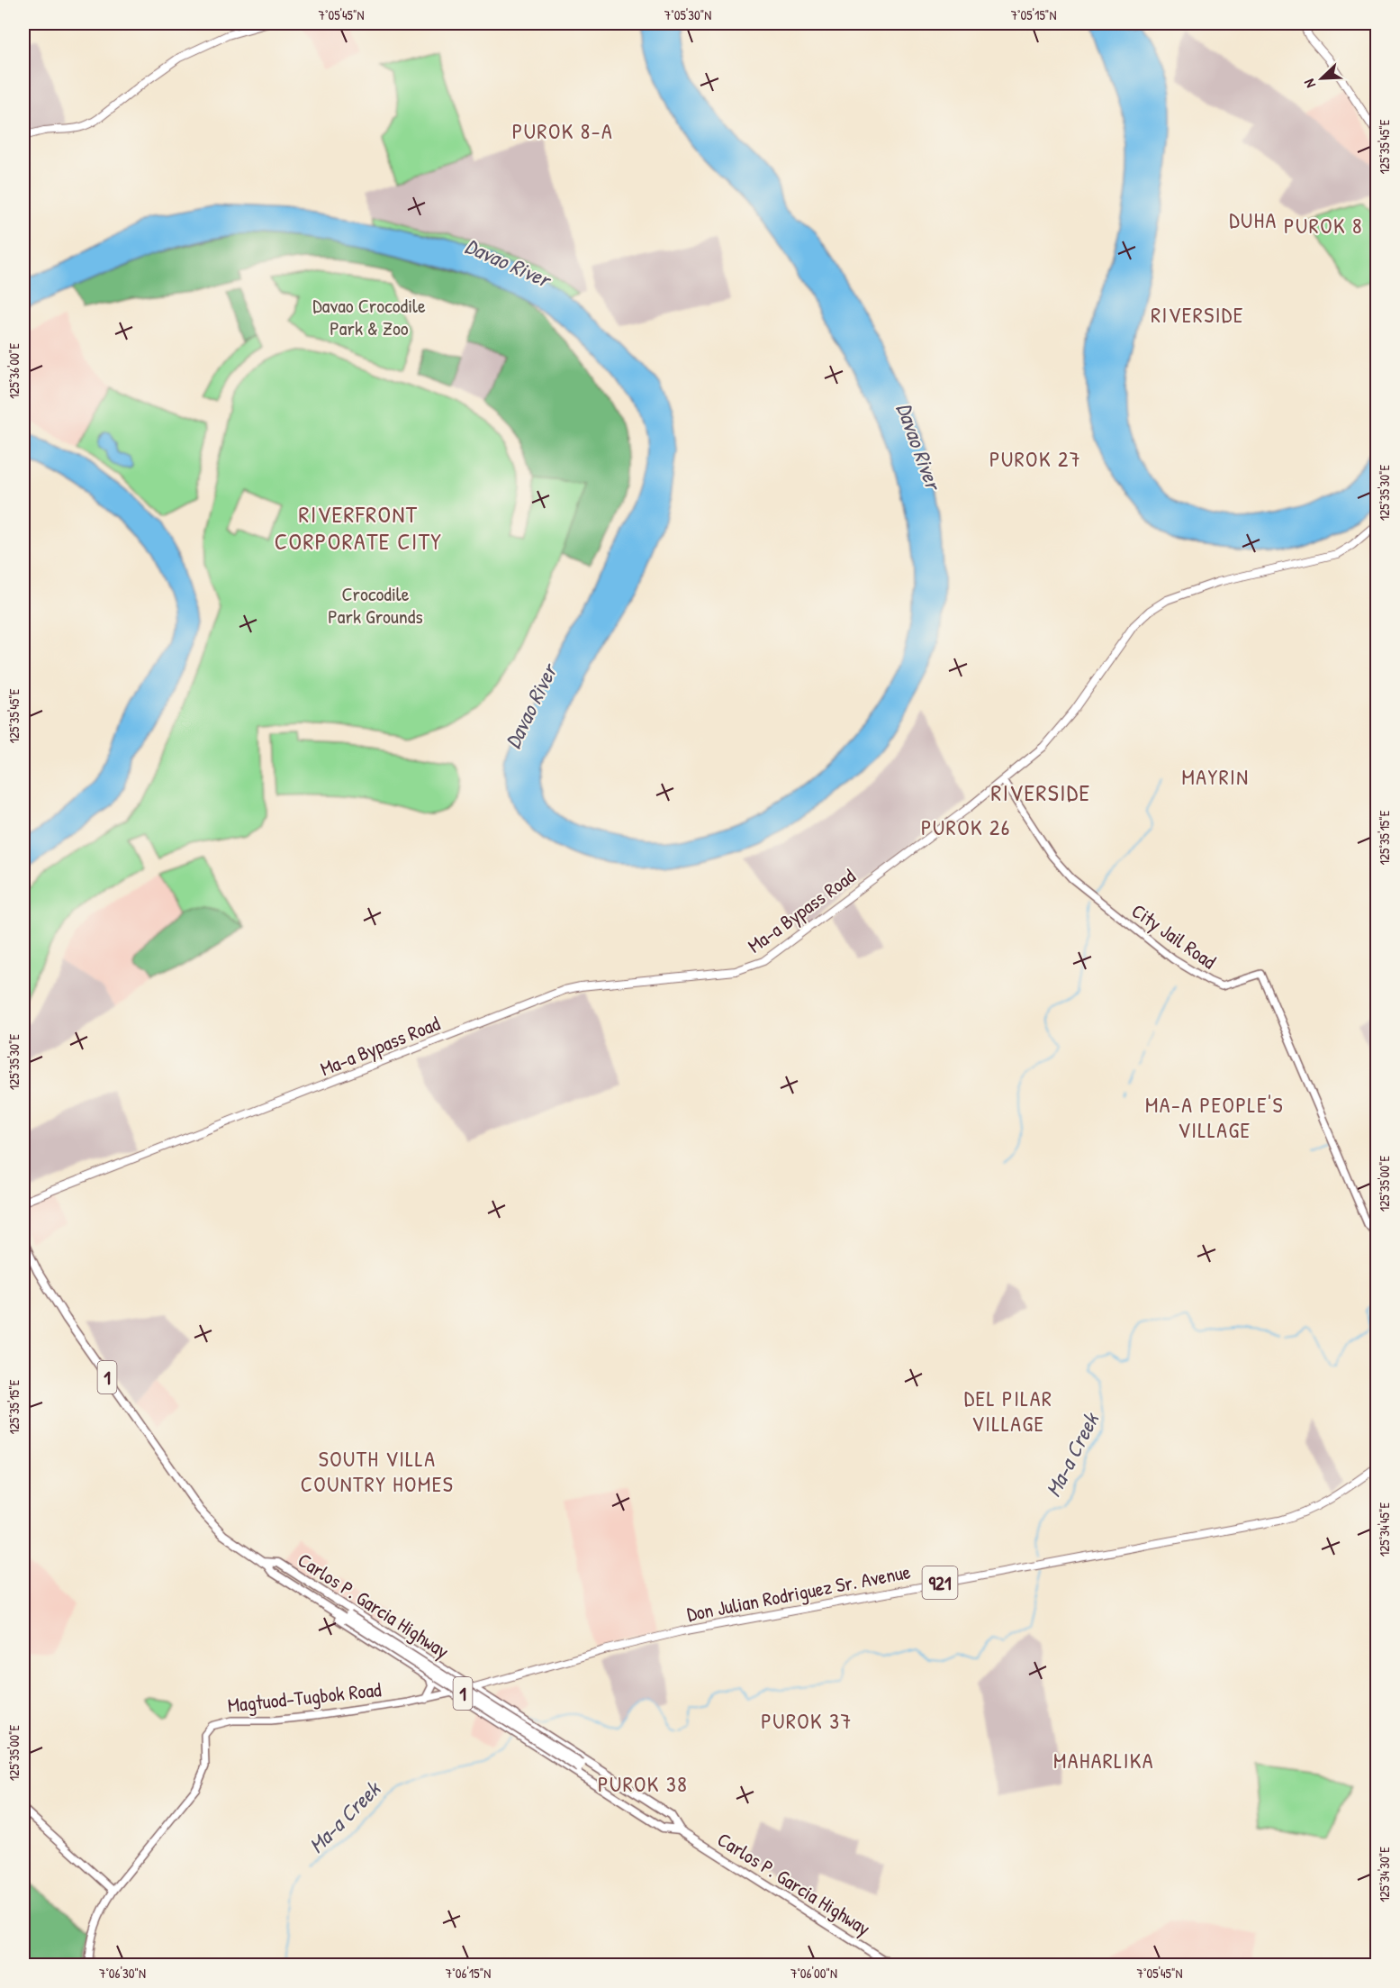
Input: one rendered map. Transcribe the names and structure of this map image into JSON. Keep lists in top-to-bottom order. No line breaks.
{"streets":{"highway":["1","Carlos P. Garcia Highway"],"main road":["Ma-a Bypass Road","921","Don Julian Rodriguez Sr. Avenue"],"street":["City Jail Road","Magtuod-Tugbok Road"]},"crossings":[["Ma-a Bypass Road","City Jail Road"],["Don Julian Rodriguez Sr. Avenue","Carlos P. Garcia Highway"],["Don Julian Rodriguez Sr. Avenue","Magtuod-Tugbok Road"],["Carlos P. Garcia Highway","Magtuod-Tugbok Road"]],"districts":["PUROK 8-A","DUHA","PUROK 8","RIVERSIDE","PUROK 27","RIVERFRONT CORPORATE CITY","MAYRIN","RIVERSIDE","PUROK 26","MA-A PEOPLE'S VILLAGE","DEL PILAR VILLAGE","SOUTH VILLA COUNTRY HOMES","PUROK 37","MAHARLIKA","PUROK 38"],"water":["Davao River","Ma-a Creek"],"parks":["Davao Crocodile Park & Zoo","Crocodile Park Grounds"],"north":"bottom left","coordinates":["7°05'45\"N","7°05'30\"N","7°05'15\"N","125°35'45\"E","125°36'00\"E","125°35'30\"E","125°35'15\"E","125°35'00\"E","125°34'45\"E","125°34'30\"E","7°06'30\"N","7°06'15\"N","7°06'00\"N"]}
